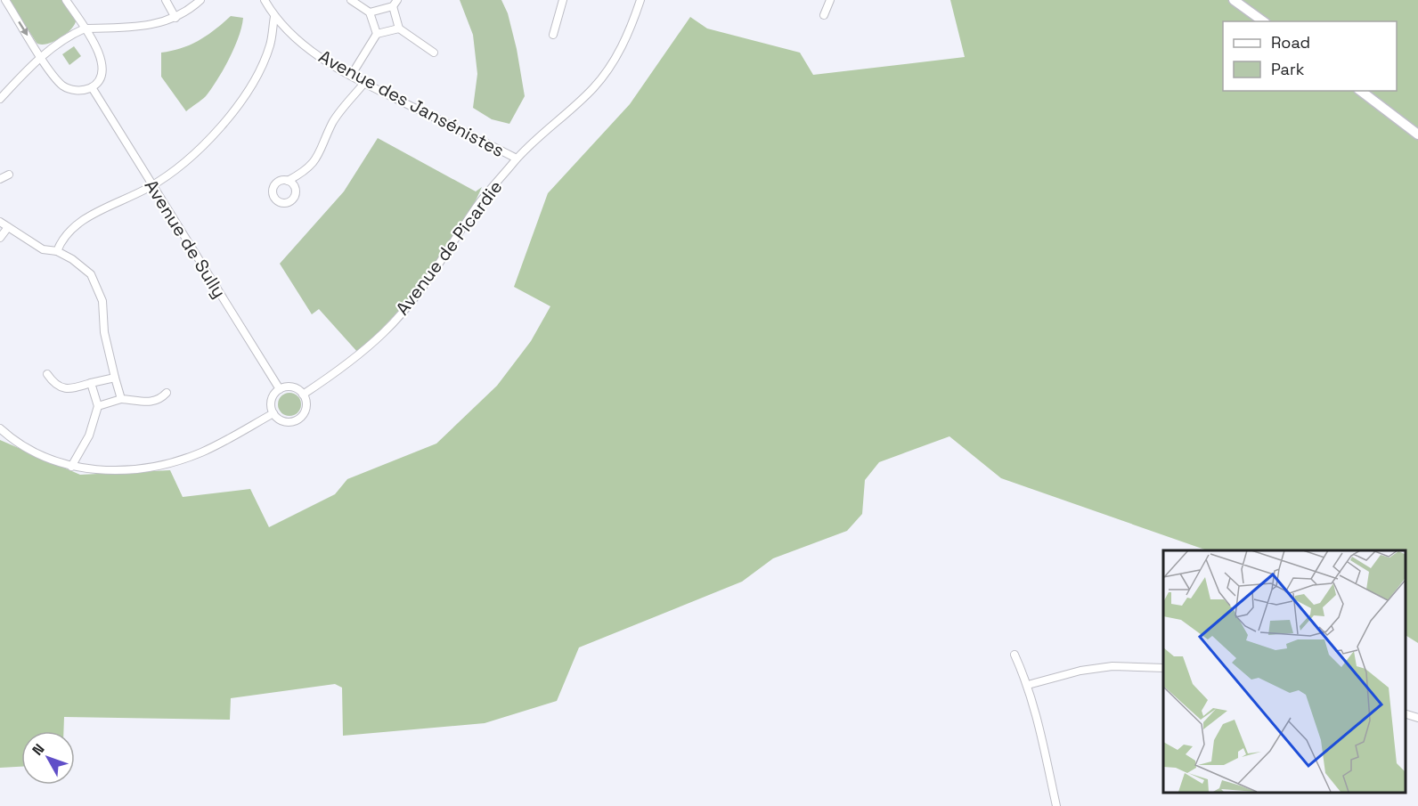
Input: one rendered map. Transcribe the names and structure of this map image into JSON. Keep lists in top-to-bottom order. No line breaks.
{"streets":{"street":["Avenue des Jansénistes","Avenue de Sully","Avenue de Picardie"]},"crossings":[["Avenue des Jansénistes","Avenue de Picardie"],["Avenue de Sully","Avenue de Picardie"]],"legend":["Road","Park"],"north":"top left"}
